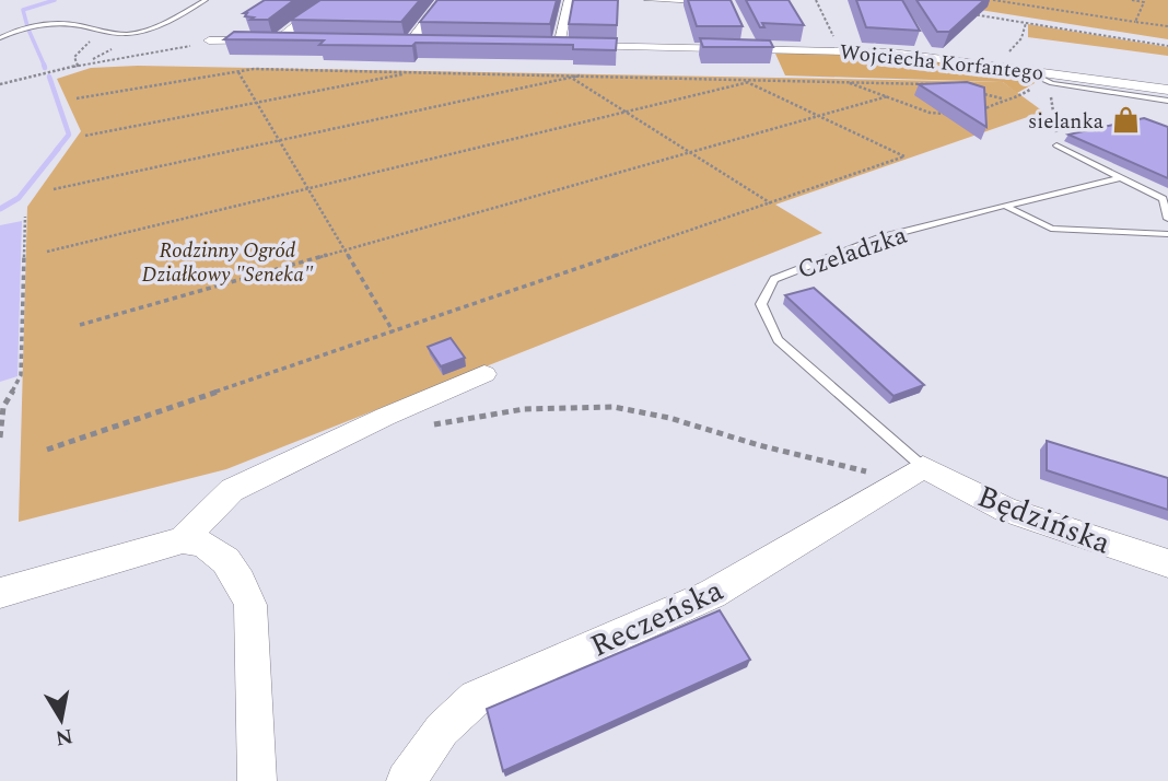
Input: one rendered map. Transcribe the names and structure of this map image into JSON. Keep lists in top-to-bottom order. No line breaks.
{"streets":{"street":["Wojciecha Korfantego","Będzińska","Reczeńska"],"lane":["Czeladzka"]},"crossings":[["Czeladzka","Będzińska"],["Czeladzka","Reczeńska"],["Będzińska","Reczeńska"]],"parks":["Rodzinny Ogród Działkowy \"Seneka\""],"places":{"shop":["sielanka"]},"north":"bottom"}
